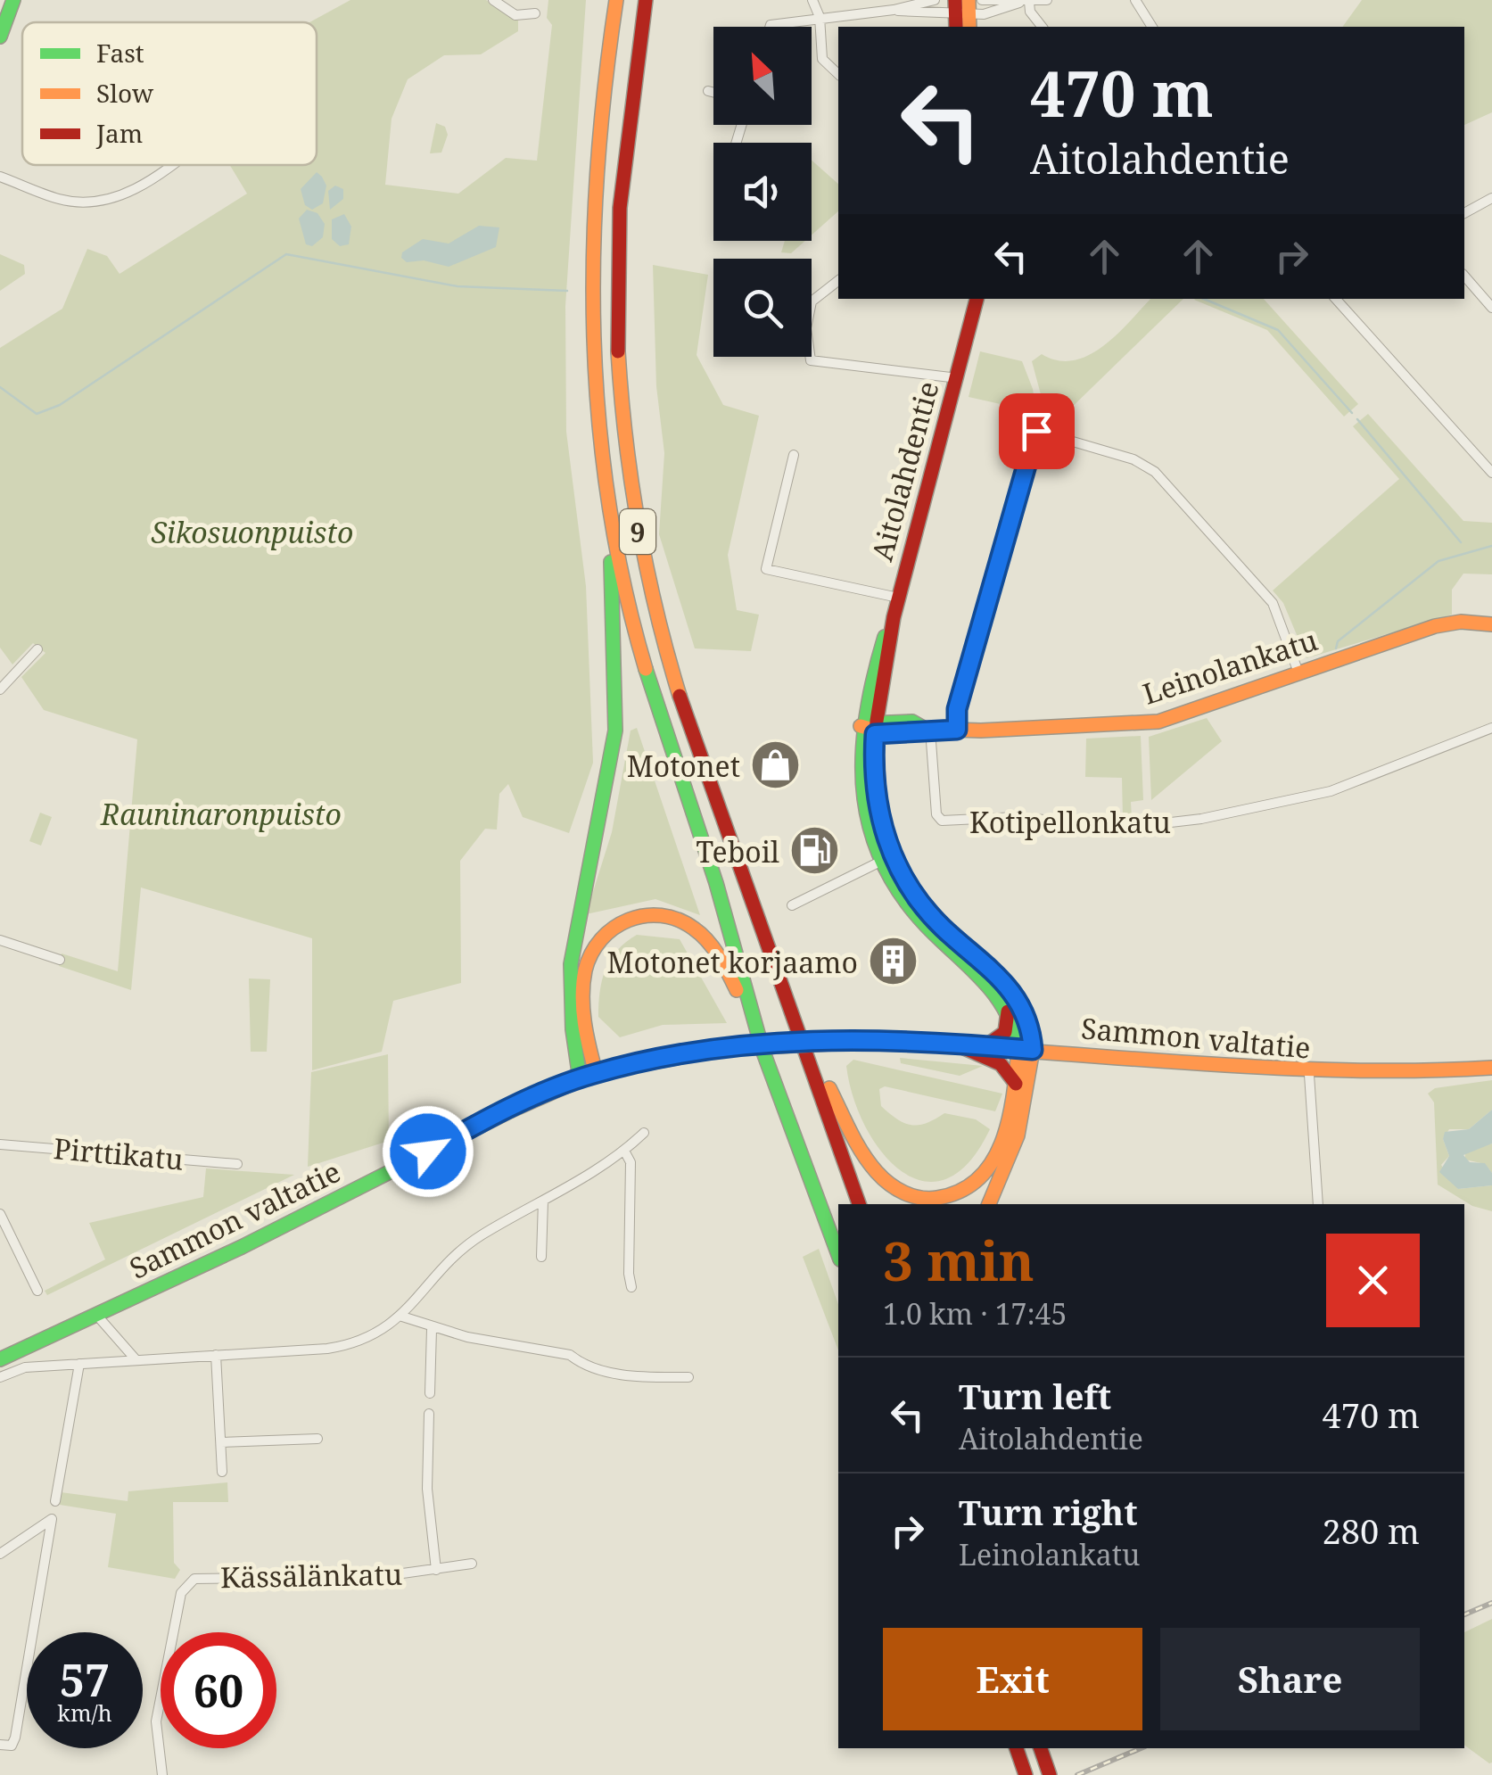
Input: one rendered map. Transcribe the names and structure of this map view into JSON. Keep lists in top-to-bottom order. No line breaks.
{"streets":{"main road":["Aitolahdentie","9","Leinolankatu","Sammon valtatie"],"street":["Kotipellonkatu","Pirttikatu","Kässälänkatu"]},"crossings":[["Aitolahdentie","Leinolankatu"],["Aitolahdentie","Sammon valtatie"],["Leinolankatu","Kotipellonkatu"]],"parks":["Sikosuonpuisto","Rauninaronpuisto"],"places":{"shop":["Motonet"],"fuel station":["Teboil"],"building":["Motonet korjaamo"]},"legend":["Fast","Slow","Jam"],"north":"top left","page":{"turn":["470 m","Aitolahdentie"],"heading":["3 min","1.0 km · 17:45"],"list":[{"name":"Turn left","note":"Aitolahdentie","value":"470 m"},{"name":"Turn right","note":"Leinolankatu","value":"280 m"}],"buttons":["Exit","Share"],"speed":"57 km/h","limit":"60"}}
